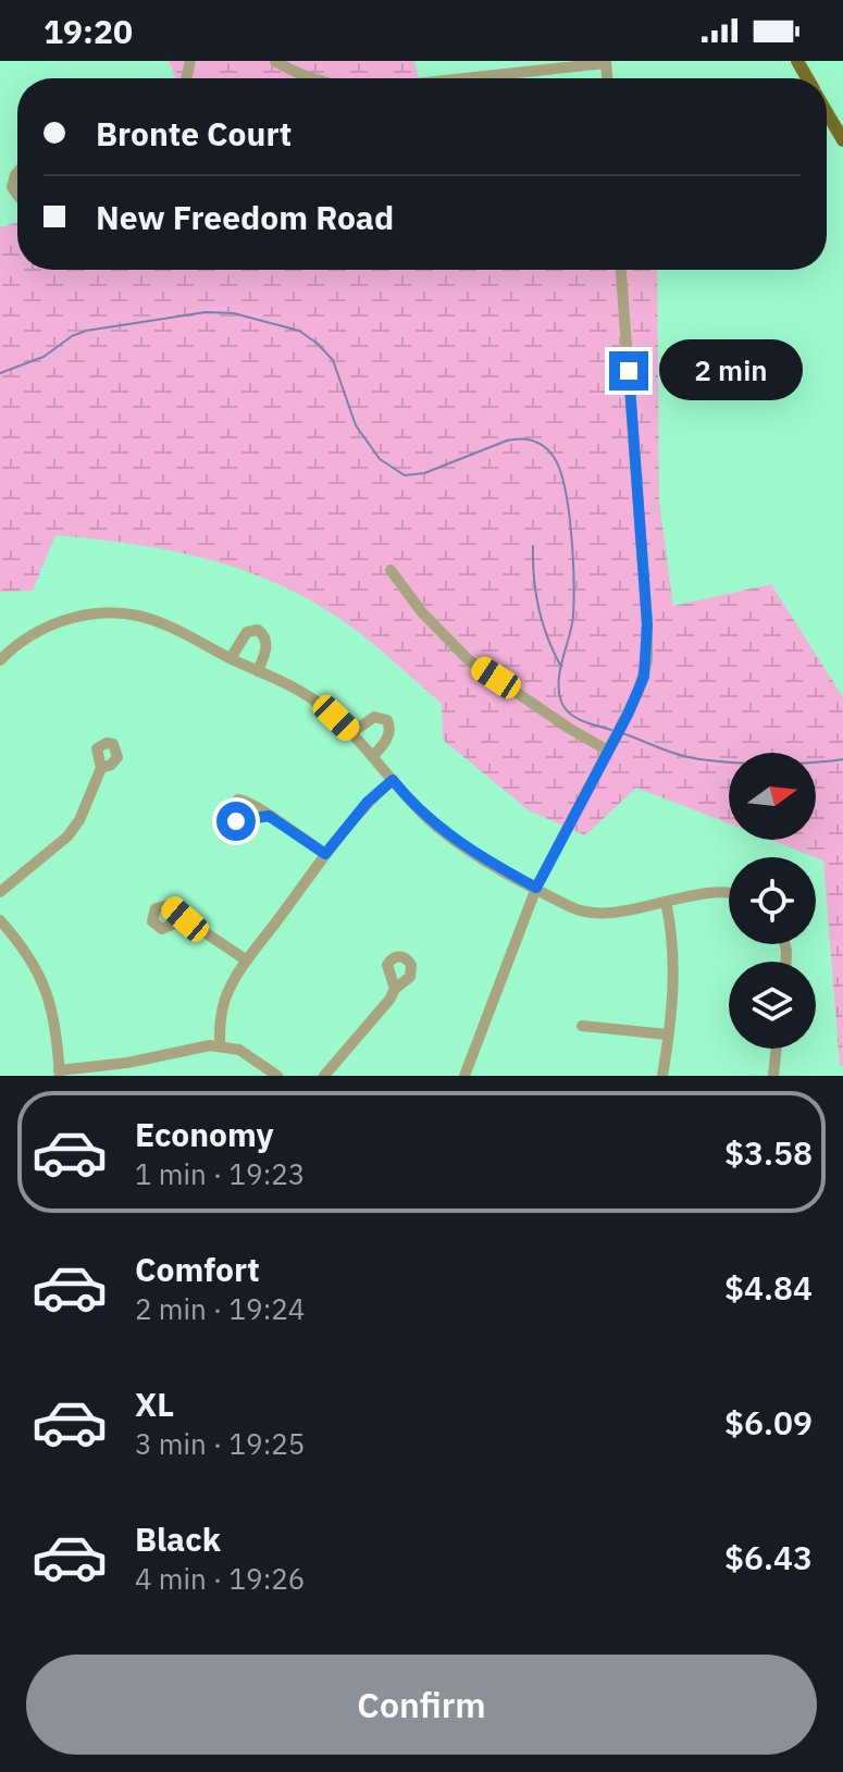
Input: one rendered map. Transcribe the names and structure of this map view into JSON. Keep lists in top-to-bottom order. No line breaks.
{"north":"right","page":{"status":"19:20","banner":["Bronte Court","New Freedom Road"],"bubble":"2 min","list":[{"name":"Economy","note":"1 min · 19:23","value":"$3.58"},{"name":"Comfort","note":"2 min · 19:24","value":"$4.84"},{"name":"XL","note":"3 min · 19:25","value":"$6.09"},{"name":"Black","note":"4 min · 19:26","value":"$6.43"}],"buttons":"Confirm"}}
